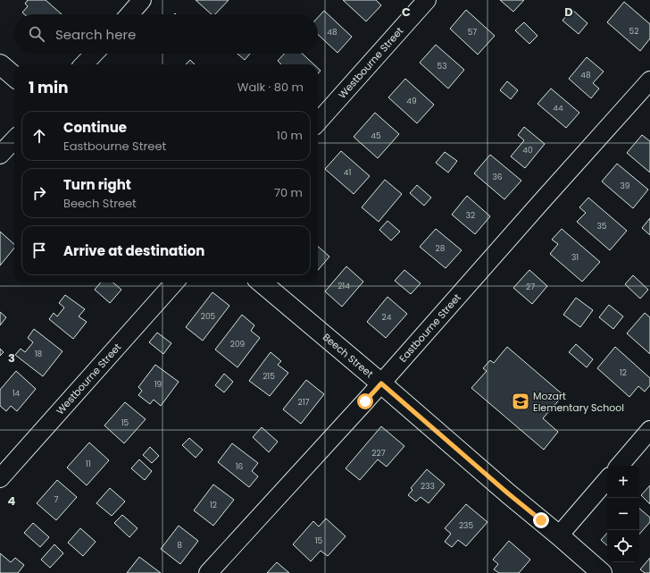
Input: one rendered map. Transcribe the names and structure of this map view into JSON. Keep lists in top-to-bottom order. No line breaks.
{"streets":{"street":["Westbourne Street","Eastbourne Street","Beech Street"]},"crossings":[["Eastbourne Street","Beech Street"]],"places":{"school or university":["Mozart Elementary School"]},"house_numbers":["52","48","57","53","48","49","44","45","40","41","36","39","32","35","28","31","214","27","205","24","209","18","12","215","19","14","217","15","227","11","16","233","7","12","235","15","8"],"page":{"search":"Search here","heading":["1 min","Walk · 80 m"],"list":[["Continue","Eastbourne Street","10 m"],["Turn right","Beech Street","70 m"],"Arrive at destination"],"map_buttons":["+","−"]},"grid":{"columns":["C","D"],"rows":["3","4"]}}
